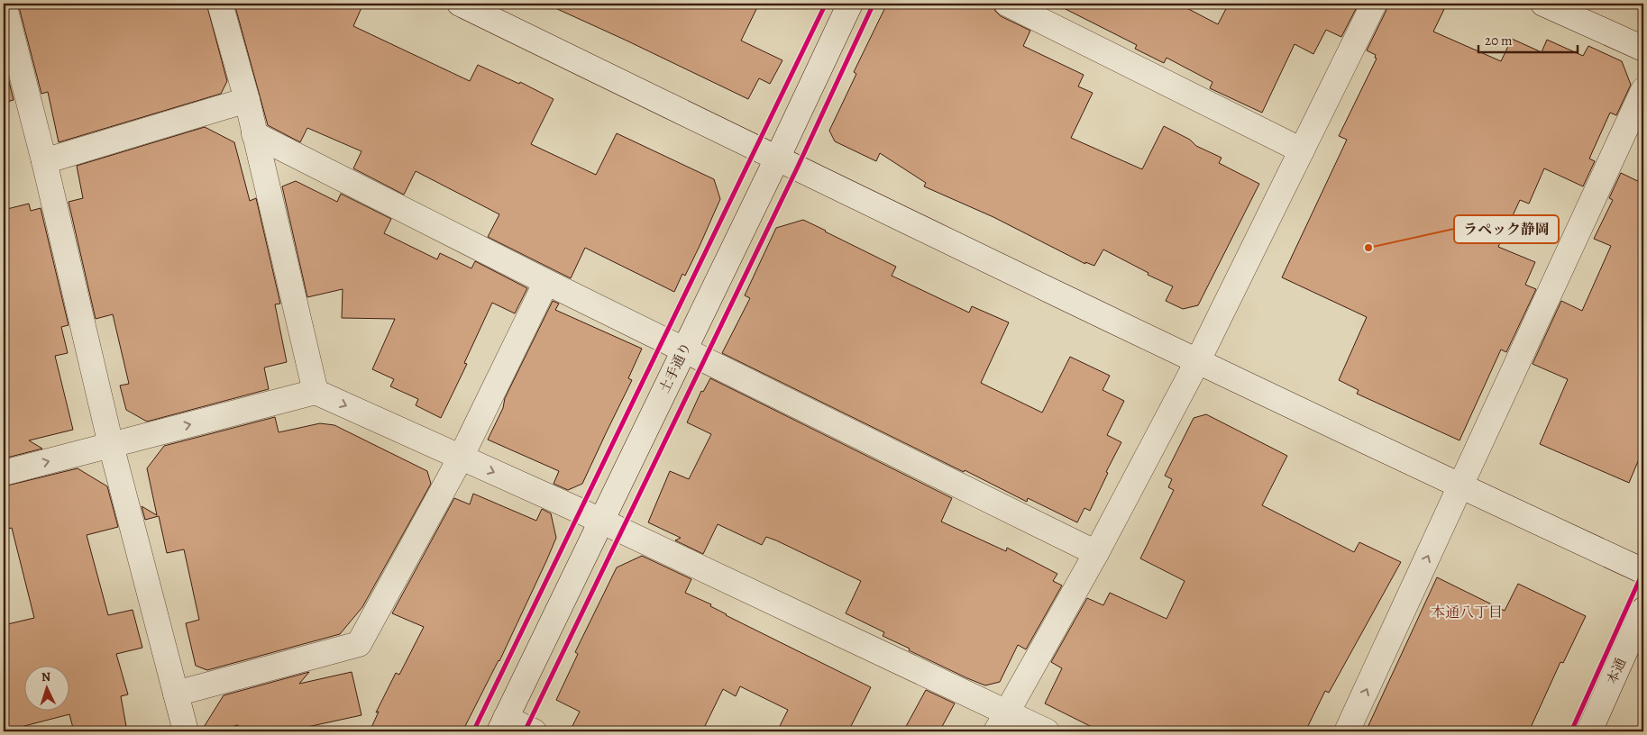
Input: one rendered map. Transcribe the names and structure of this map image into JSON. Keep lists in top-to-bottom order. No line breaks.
{"streets":{"street":["土手通り","本通"]},"districts":["本通八丁目"],"places":["ラペック静岡"],"scale_bar":"20 m","north":"top"}
